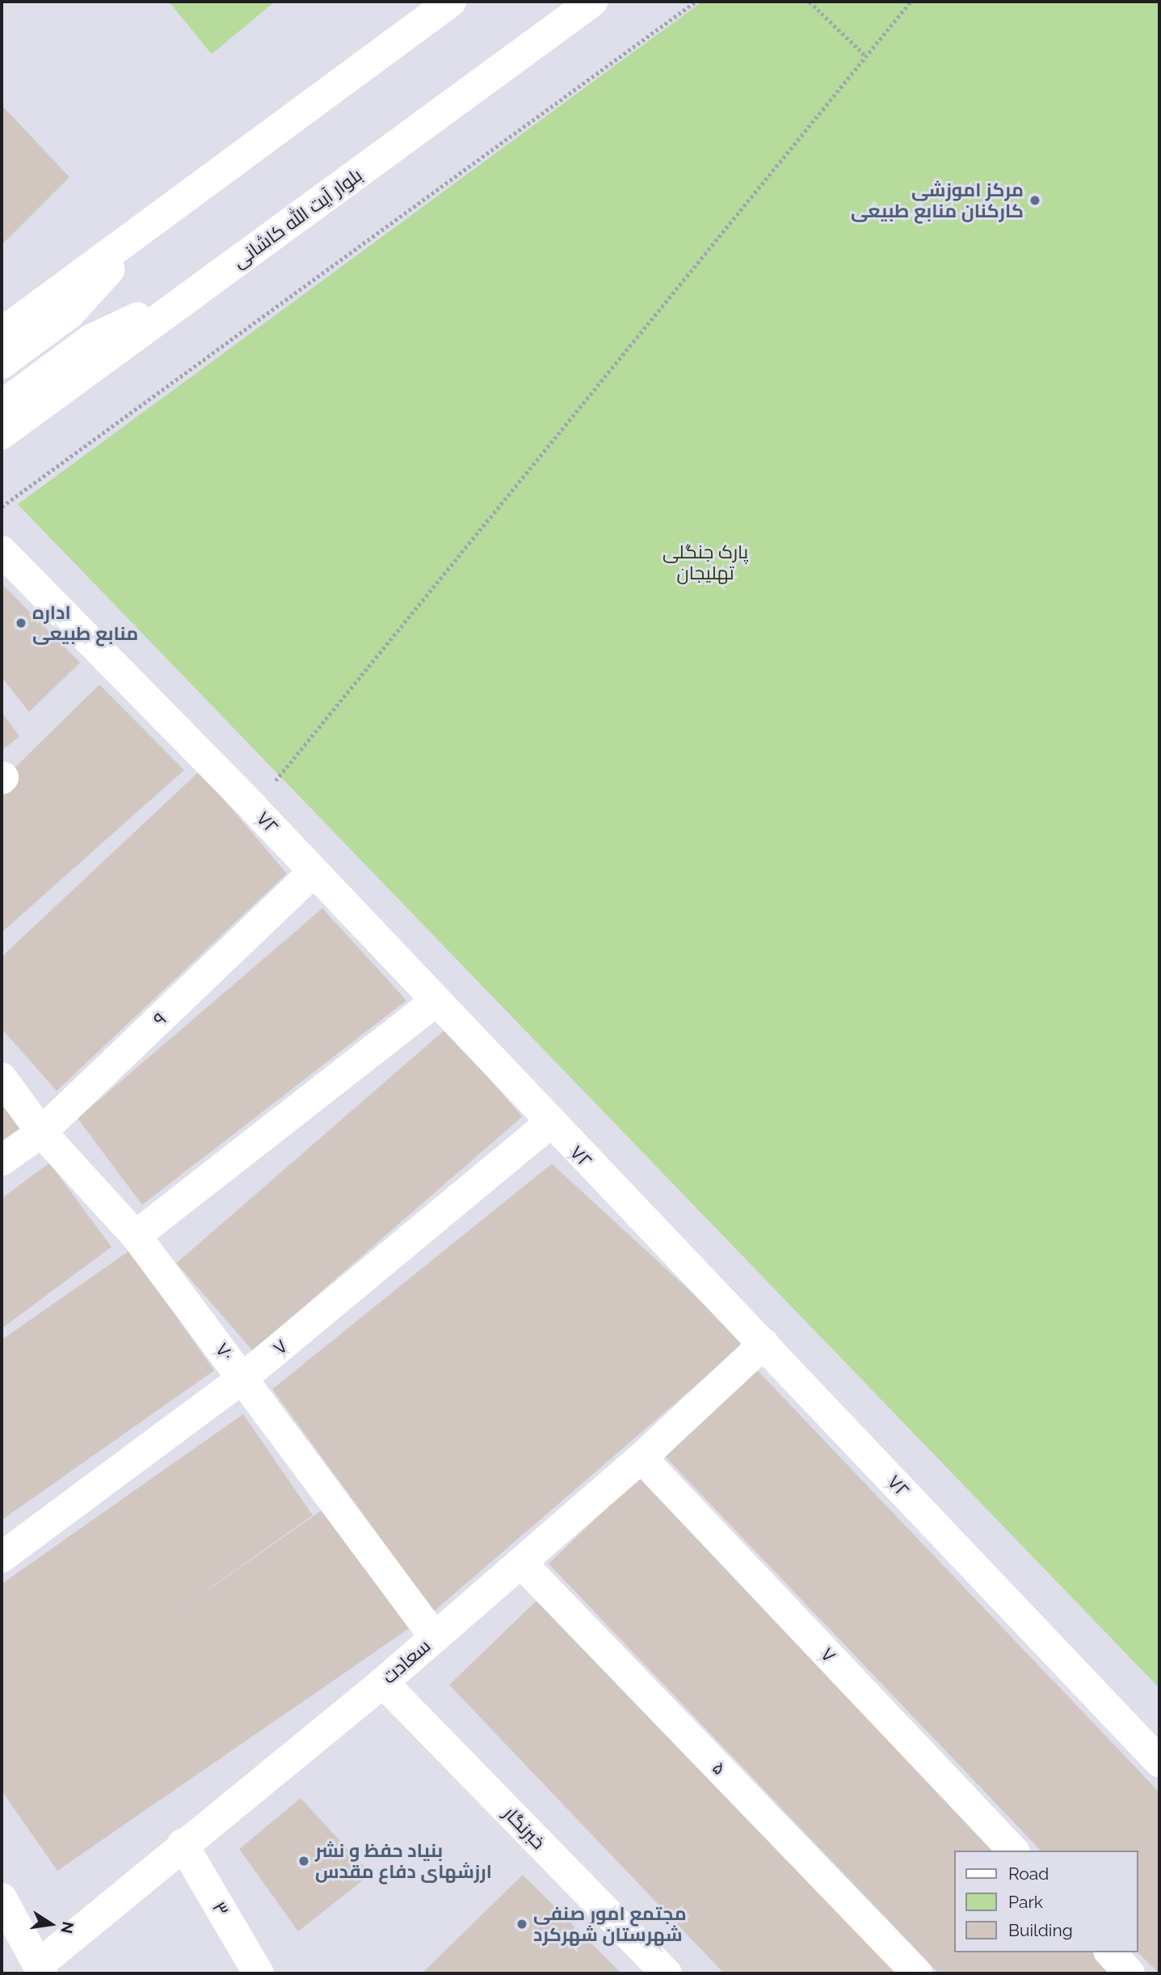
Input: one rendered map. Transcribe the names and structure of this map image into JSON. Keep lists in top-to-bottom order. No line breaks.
{"streets":{"street":["بلوار آیت الله کاشانی","۷۲","۹","۷","۷۰","سعادت","۵","خبرنگار","۳"]},"crossings":[["۷۲","۹"],["۷۲","۷"],["۷۲","سعادت"],["۹","۷۰"],["۷","۷۰"],["۷","سعادت"],["۷۰","سعادت"],["سعادت","۵"],["سعادت","خبرنگار"],["سعادت","۳"]],"parks":["پارک جنگلی تهلیجان"],"places":["مرکز اموزشی کارکنان منابع طبیعی","اداره منابع طبیعی","بنیاد حفظ و نشر ارزشهای دفاع مقدس","مجتمع امور صنفی شهرستان شهرکرد"],"legend":["Road","Park","Building"],"north":"right"}
